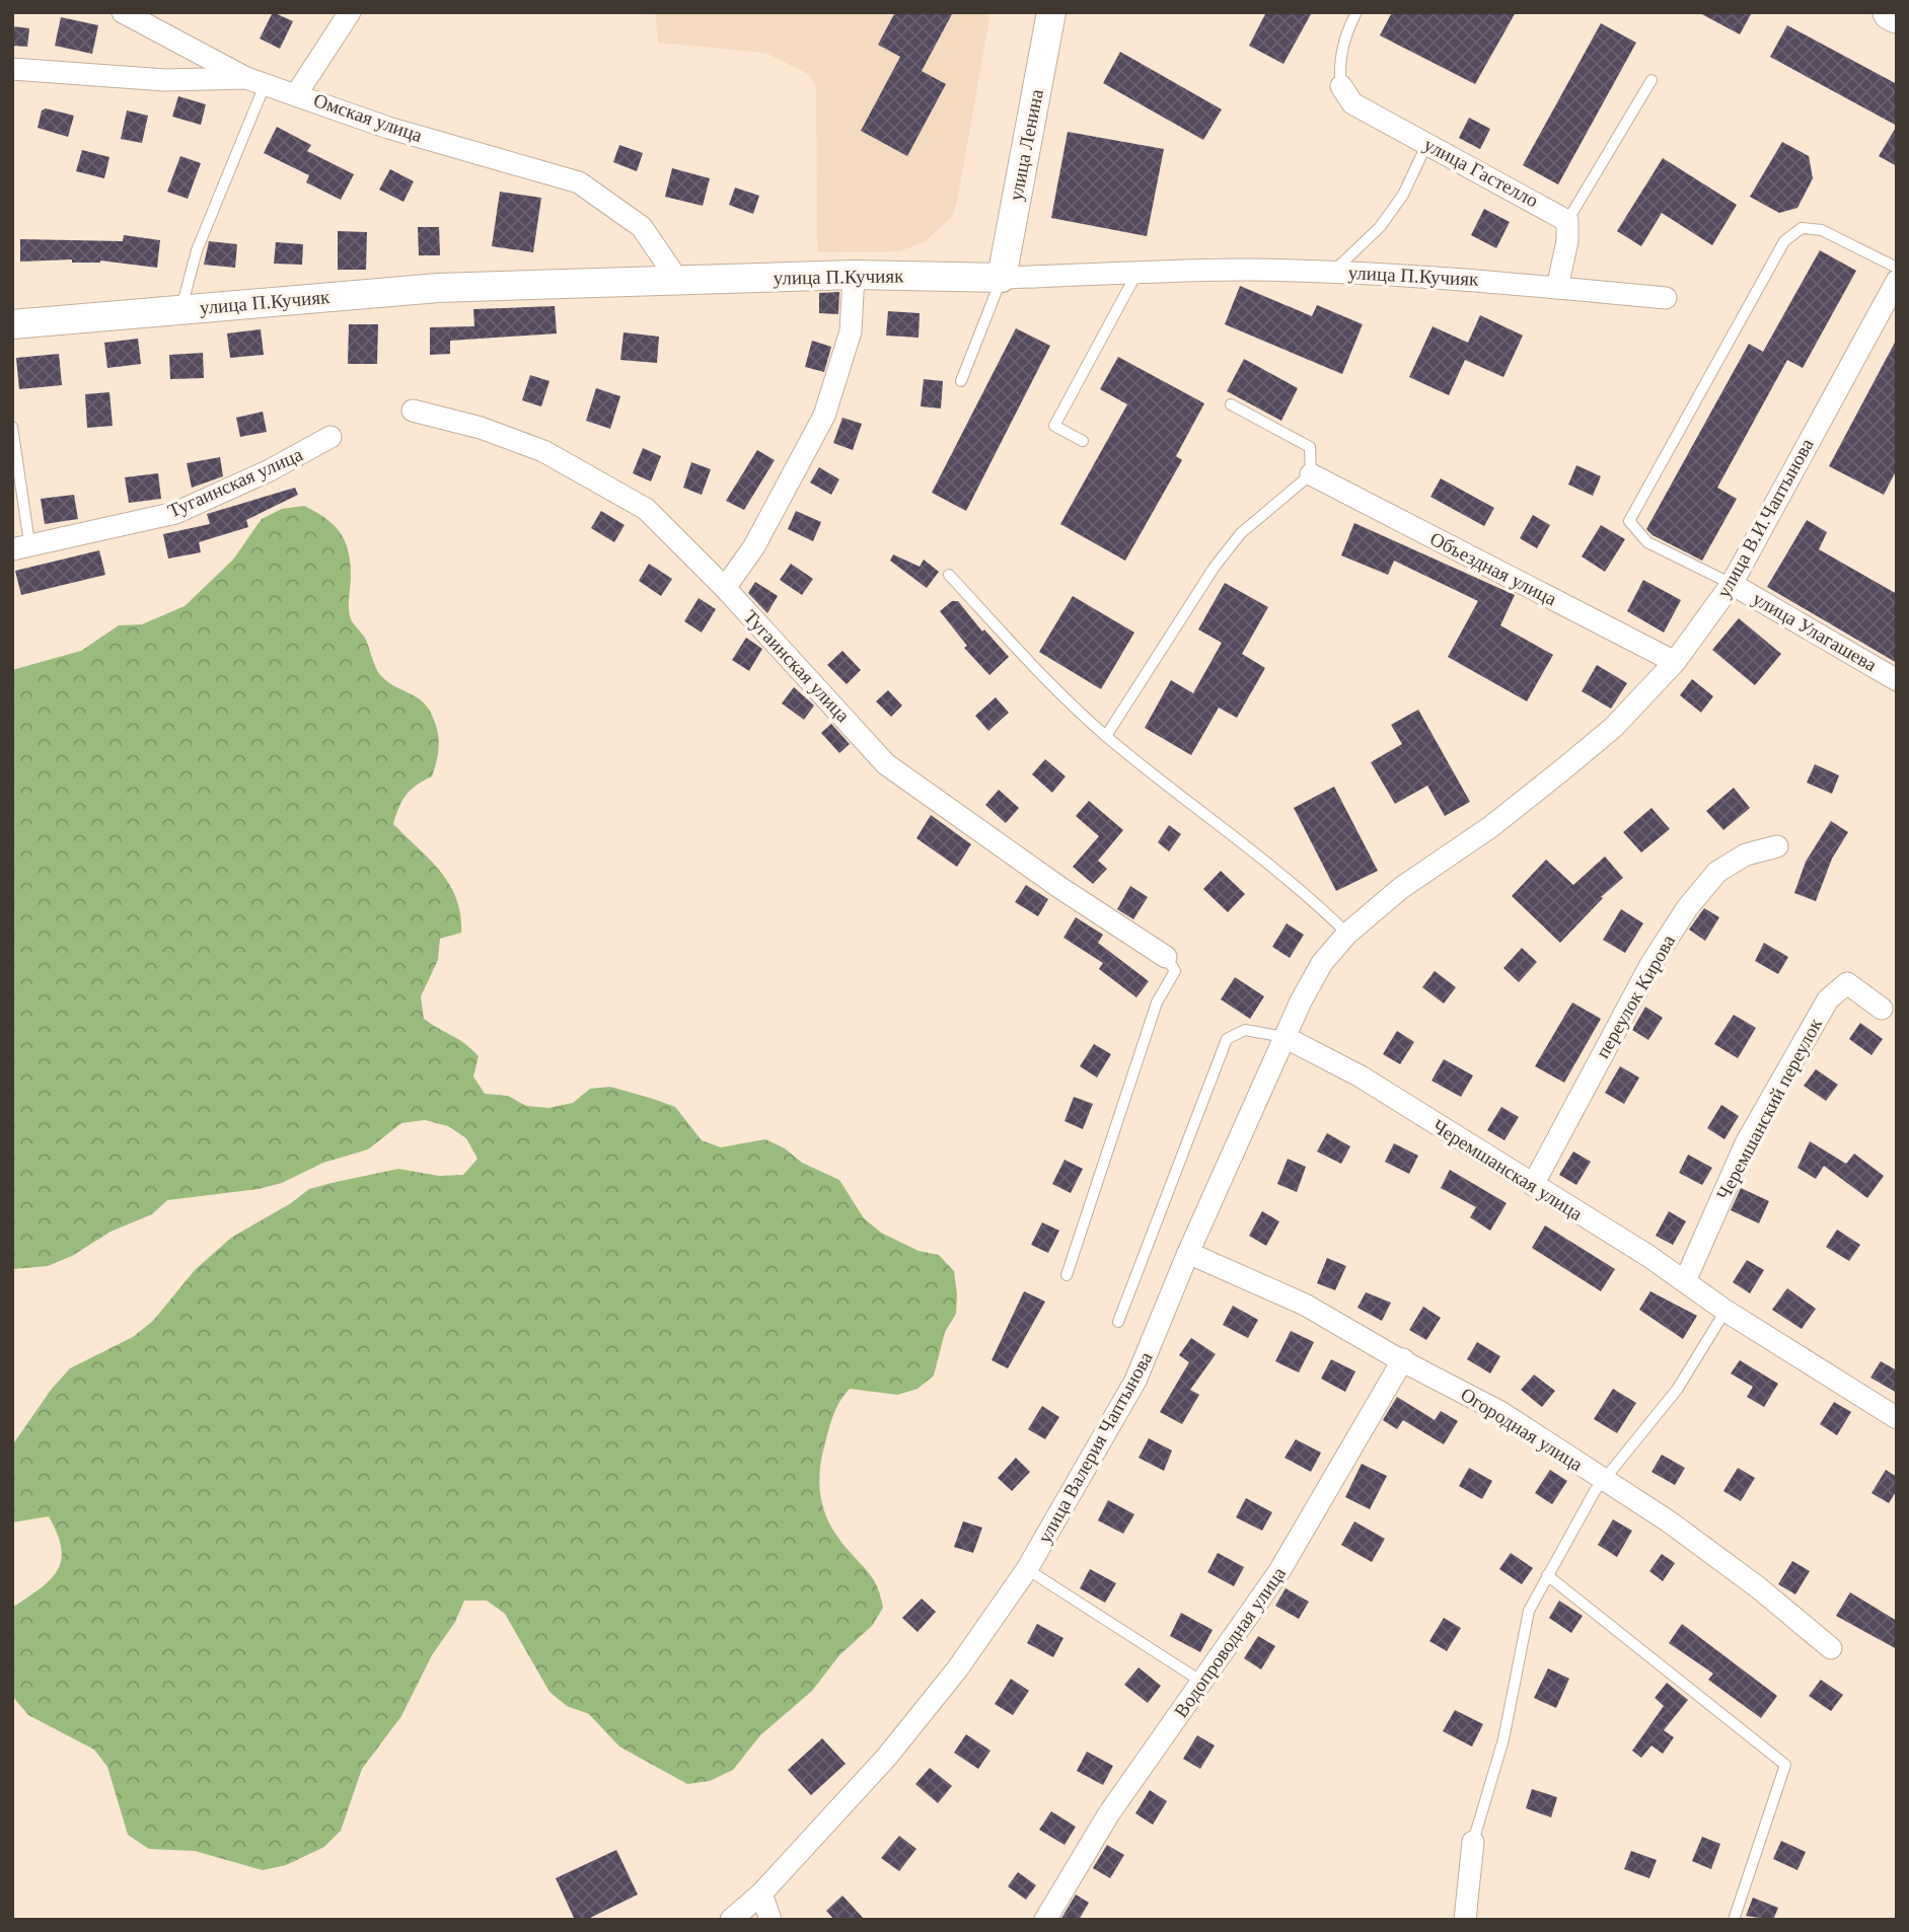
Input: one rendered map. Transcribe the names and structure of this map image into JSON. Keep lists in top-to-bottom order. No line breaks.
{"streets":{"street":["Омская улица","улица Ленина","улица Гастелло","улица П.Кучияк","Тугаинская улица","улица В.И.Чаптынова","Объездная улица","улица Улагашева","переулок Кирова","Черемшанский переулок","Черемшанская улица","Огородная улица","улица Валерия Чаптынова","Водопроводная улица"]},"crossings":[["Омская улица","улица П.Кучияк"],["улица Ленина","улица П.Кучияк"],["улица В.И.Чаптынова","Объездная улица"],["улица В.И.Чаптынова","улица Улагашева"],["улица В.И.Чаптынова","улица Валерия Чаптынова"],["переулок Кирова","Черемшанская улица"],["Черемшанский переулок","Черемшанская улица"],["Черемшанская улица","улица Валерия Чаптынова"],["Огородная улица","улица Валерия Чаптынова"],["Огородная улица","Водопроводная улица"]]}
